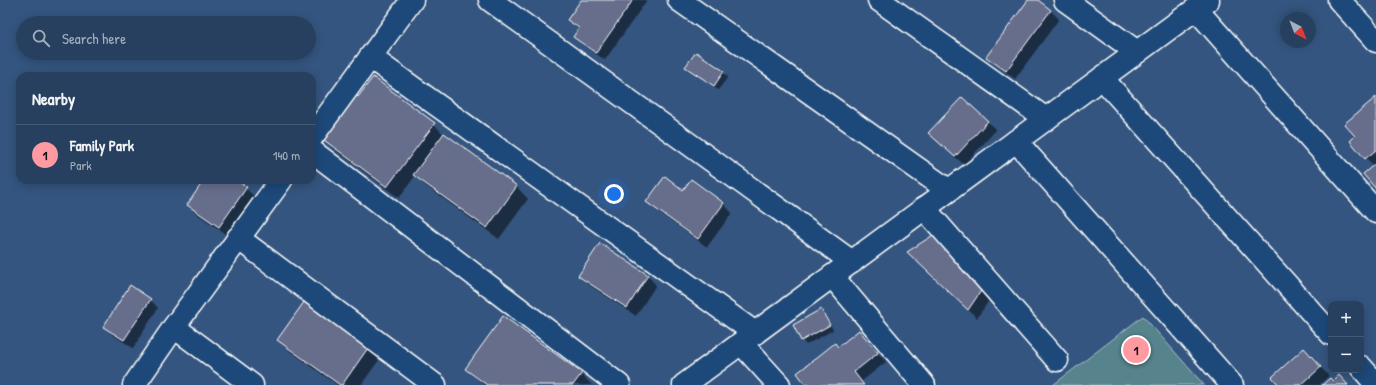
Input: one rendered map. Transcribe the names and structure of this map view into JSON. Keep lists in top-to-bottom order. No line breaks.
{"north":"bottom right","page":{"search":"Search here","heading":"Nearby","list":[{"mark":"1","name":"Family Park","note":"Park","value":"140 m"}],"map_buttons":["+","−"],"pins":"1"}}
